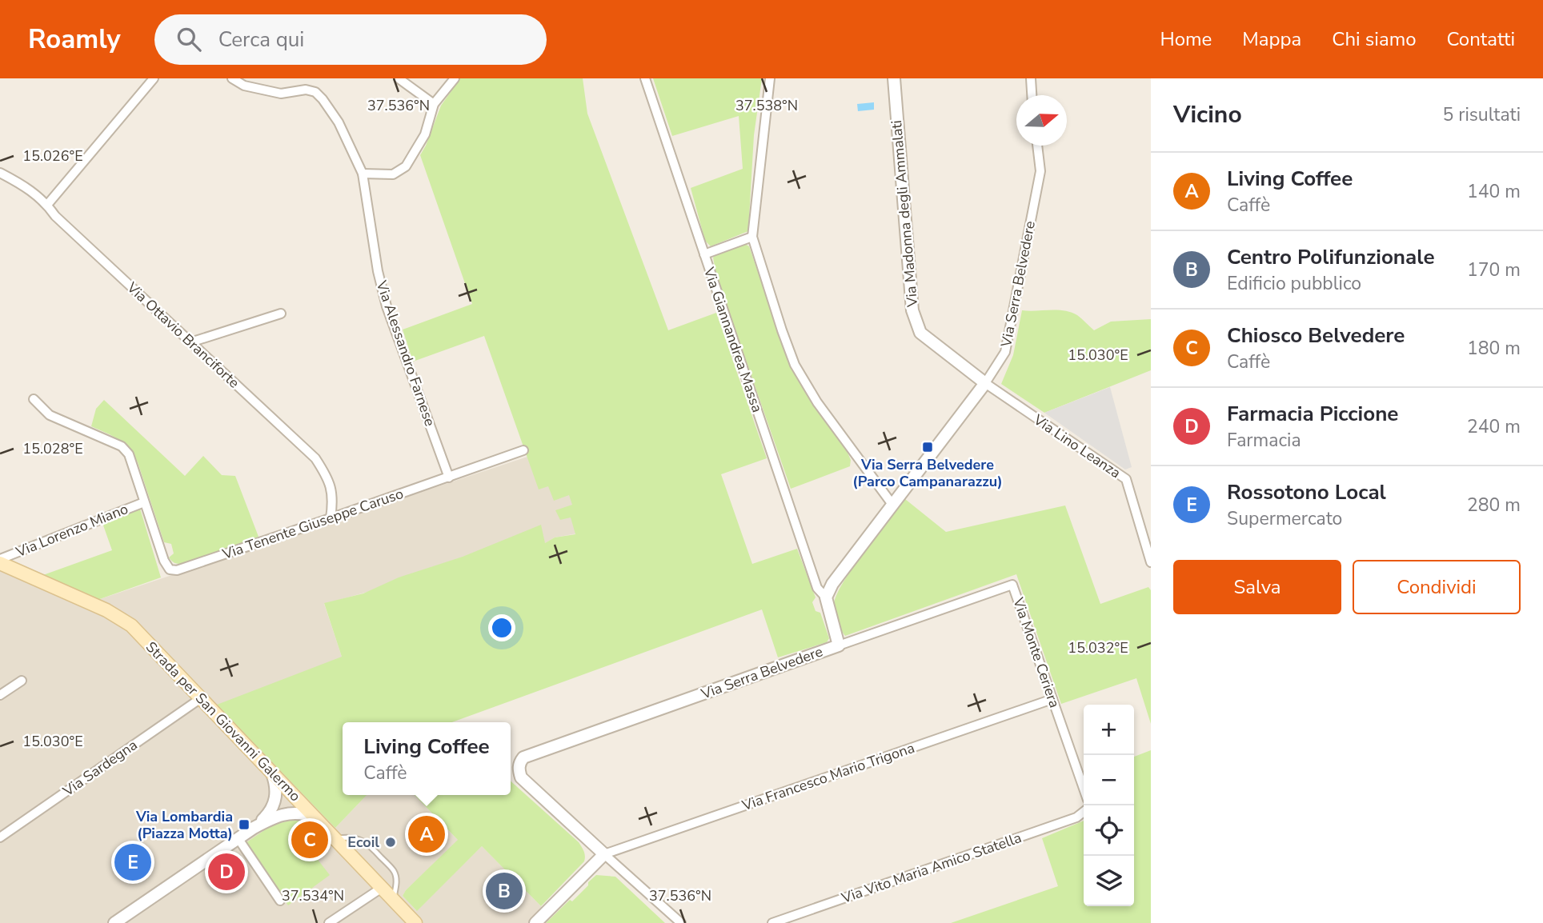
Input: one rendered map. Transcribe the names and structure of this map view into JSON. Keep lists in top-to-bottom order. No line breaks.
{"streets":{"main road":["Strada per San Giovanni Galermo"],"street":["Via Madonna degli Ammalati","Via Serra Belvedere","Via Ottavio Branciforte","Via Giannandrea Massa","Via Alessandro Farnese","Via Lino Leanza","Via Tenente Giuseppe Caruso","Via Lorenzo Miano","Via Monte Ceriera","Via Sardegna","Via Francesco Mario Trigona","Via Vito Maria Amico Statella"]},"crossings":[["Via Madonna degli Ammalati","Via Serra Belvedere"],["Via Madonna degli Ammalati","Via Lino Leanza"],["Via Serra Belvedere","Via Giannandrea Massa"],["Via Serra Belvedere","Via Lino Leanza"],["Via Serra Belvedere","Via Monte Ceriera"],["Via Serra Belvedere","Via Francesco Mario Trigona"],["Via Ottavio Branciforte","Via Tenente Giuseppe Caruso"],["Via Alessandro Farnese","Via Tenente Giuseppe Caruso"],["Via Tenente Giuseppe Caruso","Via Lorenzo Miano"],["Via Lorenzo Miano","Strada per San Giovanni Galermo"],["Via Monte Ceriera","Via Francesco Mario Trigona"],["Strada per San Giovanni Galermo","Via Sardegna"]],"places":{"transit":["Via Serra Belvedere (Parco Campanarazzu)","Via Lombardia (Piazza Motta)"],"other":["Ecoil"]},"north":"right","page":{"header":"Roamly","search":"Cerca qui","nav":["Home","Mappa","Chi siamo","Contatti"],"heading":["Vicino","5 risultati"],"list":[{"mark":"A","name":"Living Coffee","note":"Caffè","value":"140 m"},{"mark":"B","name":"Centro Polifunzionale","note":"Edificio pubblico","value":"170 m"},{"mark":"C","name":"Chiosco Belvedere","note":"Caffè","value":"180 m"},{"mark":"D","name":"Farmacia Piccione","note":"Farmacia","value":"240 m"},{"mark":"E","name":"Rossotono Local","note":"Supermercato","value":"280 m"}],"buttons":["Salva","Condividi"],"map_buttons":["+","−"],"popup":["Living Coffee","Caffè"],"pins":["A","C","E","D","B"]},"coordinates":["37.536°N","37.538°N","15.026°E","15.030°E","15.028°E","15.032°E","37.534°N"]}
